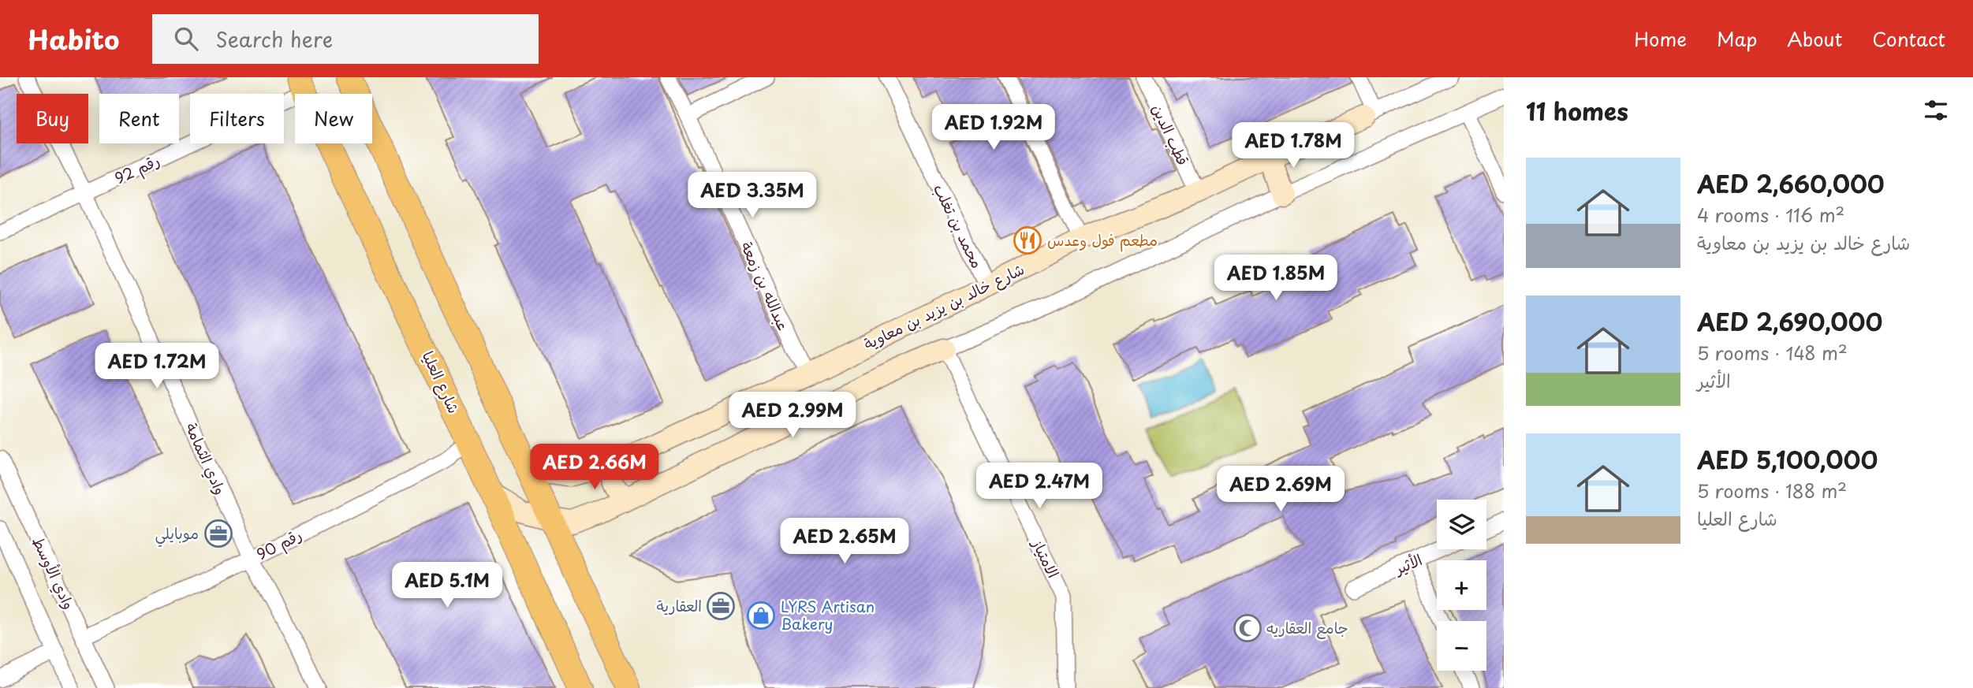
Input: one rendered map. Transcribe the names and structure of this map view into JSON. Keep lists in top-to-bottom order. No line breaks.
{"streets":{"main road":["شارع خالد بن يزيد بن معاوية","شارع العليا"],"street":["قطب الدين","رقم 92","محمد بن تغلب","عبدالله بن زمعة","وادي الثمامة","رقم 90","الامتياز","الأثير","وادي الأوسط"]},"crossings":[["قطب الدين","شارع خالد بن يزيد بن معاوية"],["رقم 92","شارع العليا"],["رقم 92","وادي الثمامة"],["محمد بن تغلب","شارع خالد بن يزيد بن معاوية"],["عبدالله بن زمعة","شارع خالد بن يزيد بن معاوية"],["شارع العليا","رقم 90"],["وادي الثمامة","رقم 90"],["رقم 90","وادي الأوسط"]],"places":{"restaurant":["مطعم فول وعدس"],"office":["موبايلي","العقارية"],"shop":["LYRS Artisan Bakery"],"mosque":["جامع العقاريه"]},"page":{"header":"Habito","search":"Search here","nav":["Home","Map","About","Contact"],"heading":"11 homes","chip":["Buy","Rent","Filters","New"],"price":["AED 1.92M","AED 1.78M","AED 3.35M","AED 1.85M","AED 1.72M","AED 2.99M","AED 2.66M","AED 2.47M","AED 2.69M","AED 2.65M","AED 5.1M"],"list":[{"name":"AED 2,660,000","note":"4 rooms · 116 m² · شارع خالد بن يزيد بن معاوية"},{"name":"AED 2,690,000","note":"5 rooms · 148 m² · الأثير"},{"name":"AED 5,100,000","note":"5 rooms · 188 m² · شارع العليا"}],"map_buttons":["+","−"]}}
